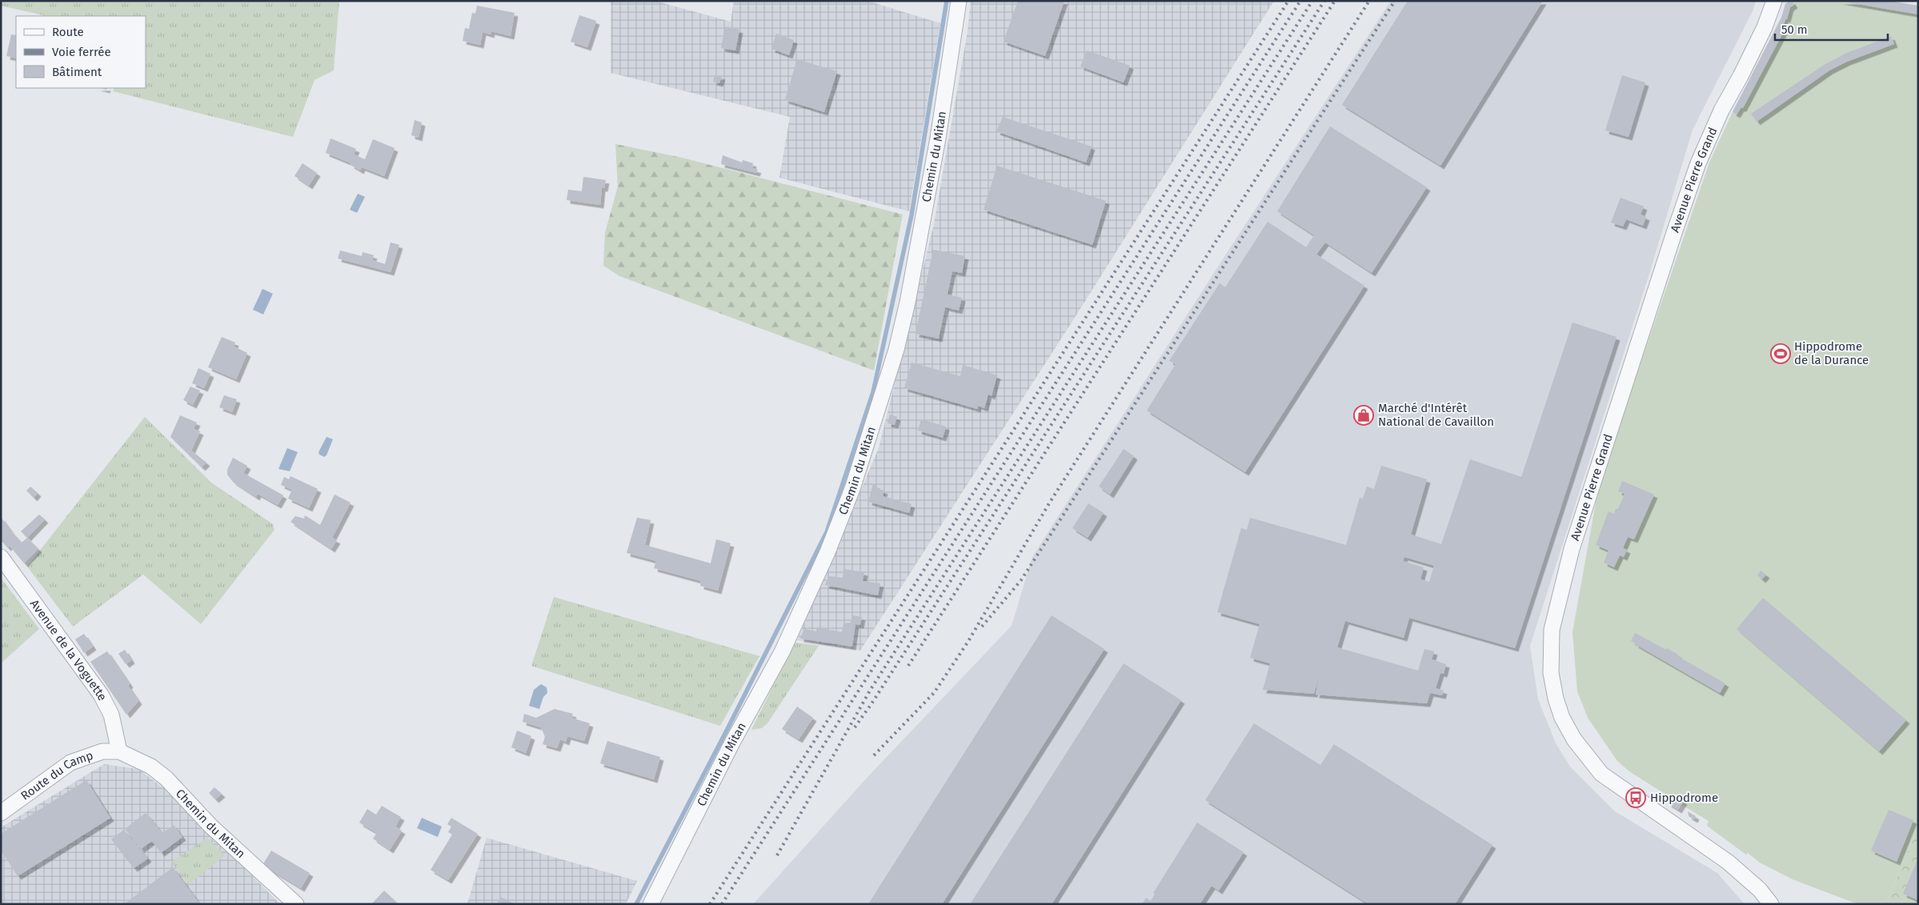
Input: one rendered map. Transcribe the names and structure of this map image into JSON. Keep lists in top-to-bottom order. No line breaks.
{"streets":{"street":["Chemin du Mitan","Avenue Pierre Grand","Avenue de la Voguette","Route du Camp"]},"crossings":[["Chemin du Mitan","Avenue de la Voguette"],["Chemin du Mitan","Route du Camp"],["Avenue de la Voguette","Route du Camp"]],"places":{"sports":["Hippodrome de la Durance"],"shop":["Marché d'Intérêt National de Cavaillon"],"bus stop":["Hippodrome"]},"legend":["Route","Voie ferrée","Bâtiment"],"scale_bar":"50 m"}
